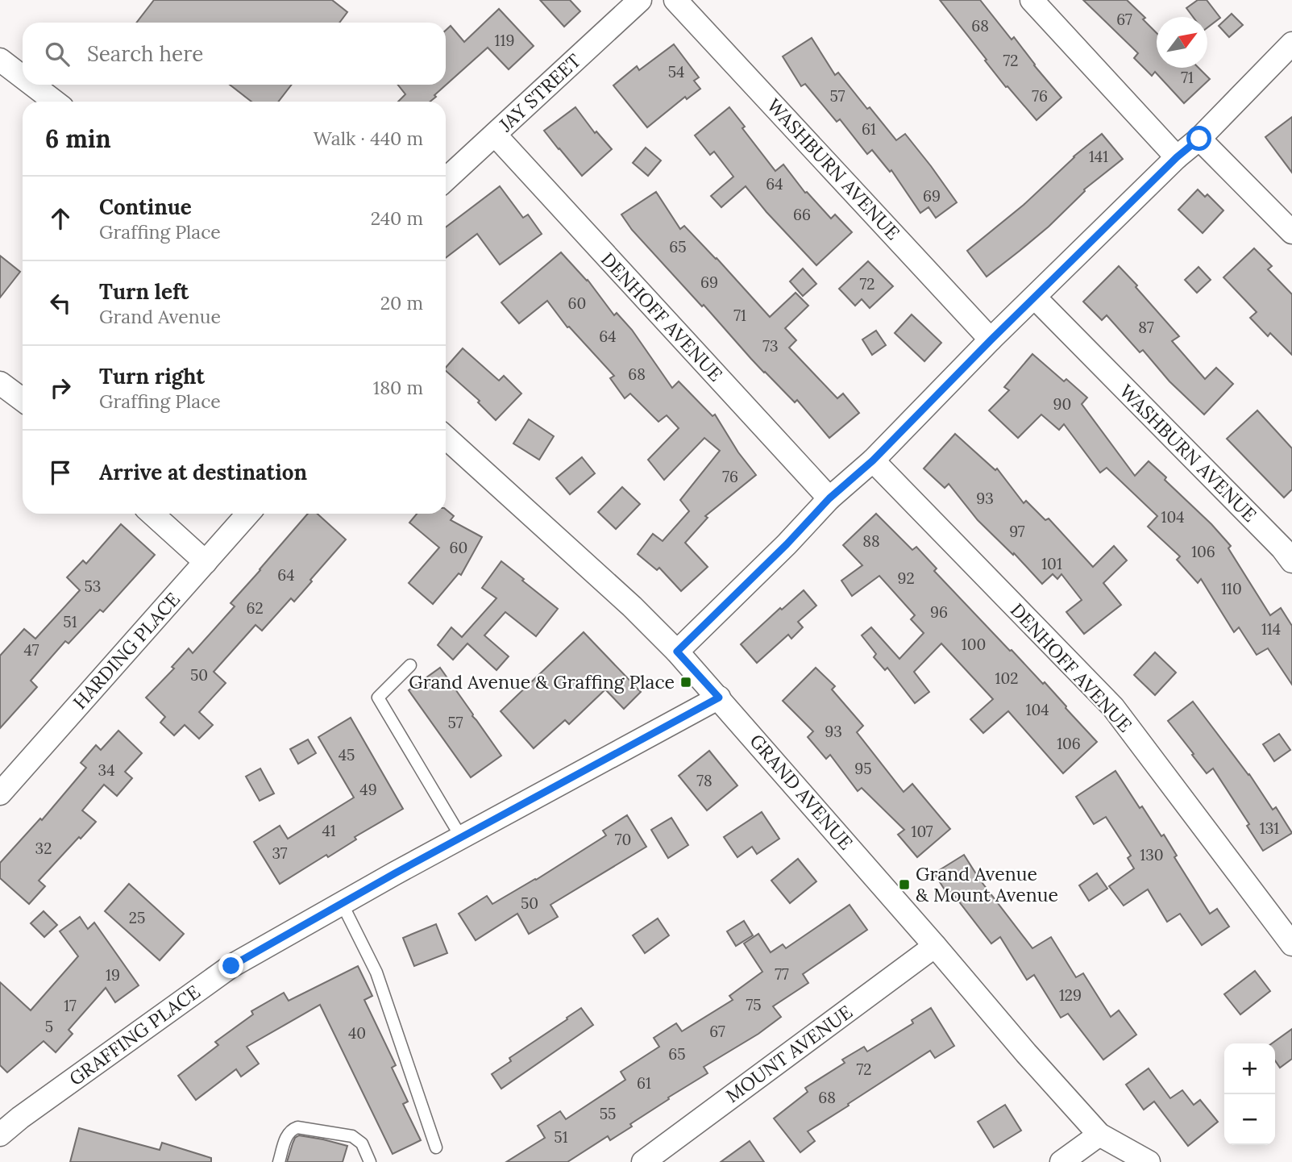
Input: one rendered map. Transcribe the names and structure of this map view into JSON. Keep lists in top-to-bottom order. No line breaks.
{"streets":{"street":["JAY STREET","WASHBURN AVENUE","DENHOFF AVENUE","HARDING PLACE","GRAND AVENUE","GRAFFING PLACE","MOUNT AVENUE"]},"crossings":[["JAY STREET","DENHOFF AVENUE"],["GRAND AVENUE","GRAFFING PLACE"],["GRAND AVENUE","MOUNT AVENUE"]],"places":{"transit":["Grand Avenue & Graffing Place","Grand Avenue & Mount Avenue"]},"house_numbers":["67","68","119","72","54","71","57","76","61","141","64","69","66","65","69","72","60","71","87","64","73","68","90","76","93","104","97","88","60","106","101","64","92","53","110","62","96","51","114","100","47","50","102","104","57","93","106","45","95","34","78","49","131","41","107","70","32","37","130","50","25","77","19","129","75","17","5","67","40","65","72","61","68","55","51"],"north":"top right","page":{"search":"Search here","heading":["6 min","Walk · 440 m"],"list":[["Continue","Graffing Place","240 m"],["Turn left","Grand Avenue","20 m"],["Turn right","Graffing Place","180 m"],"Arrive at destination"],"map_buttons":["+","−"]}}
